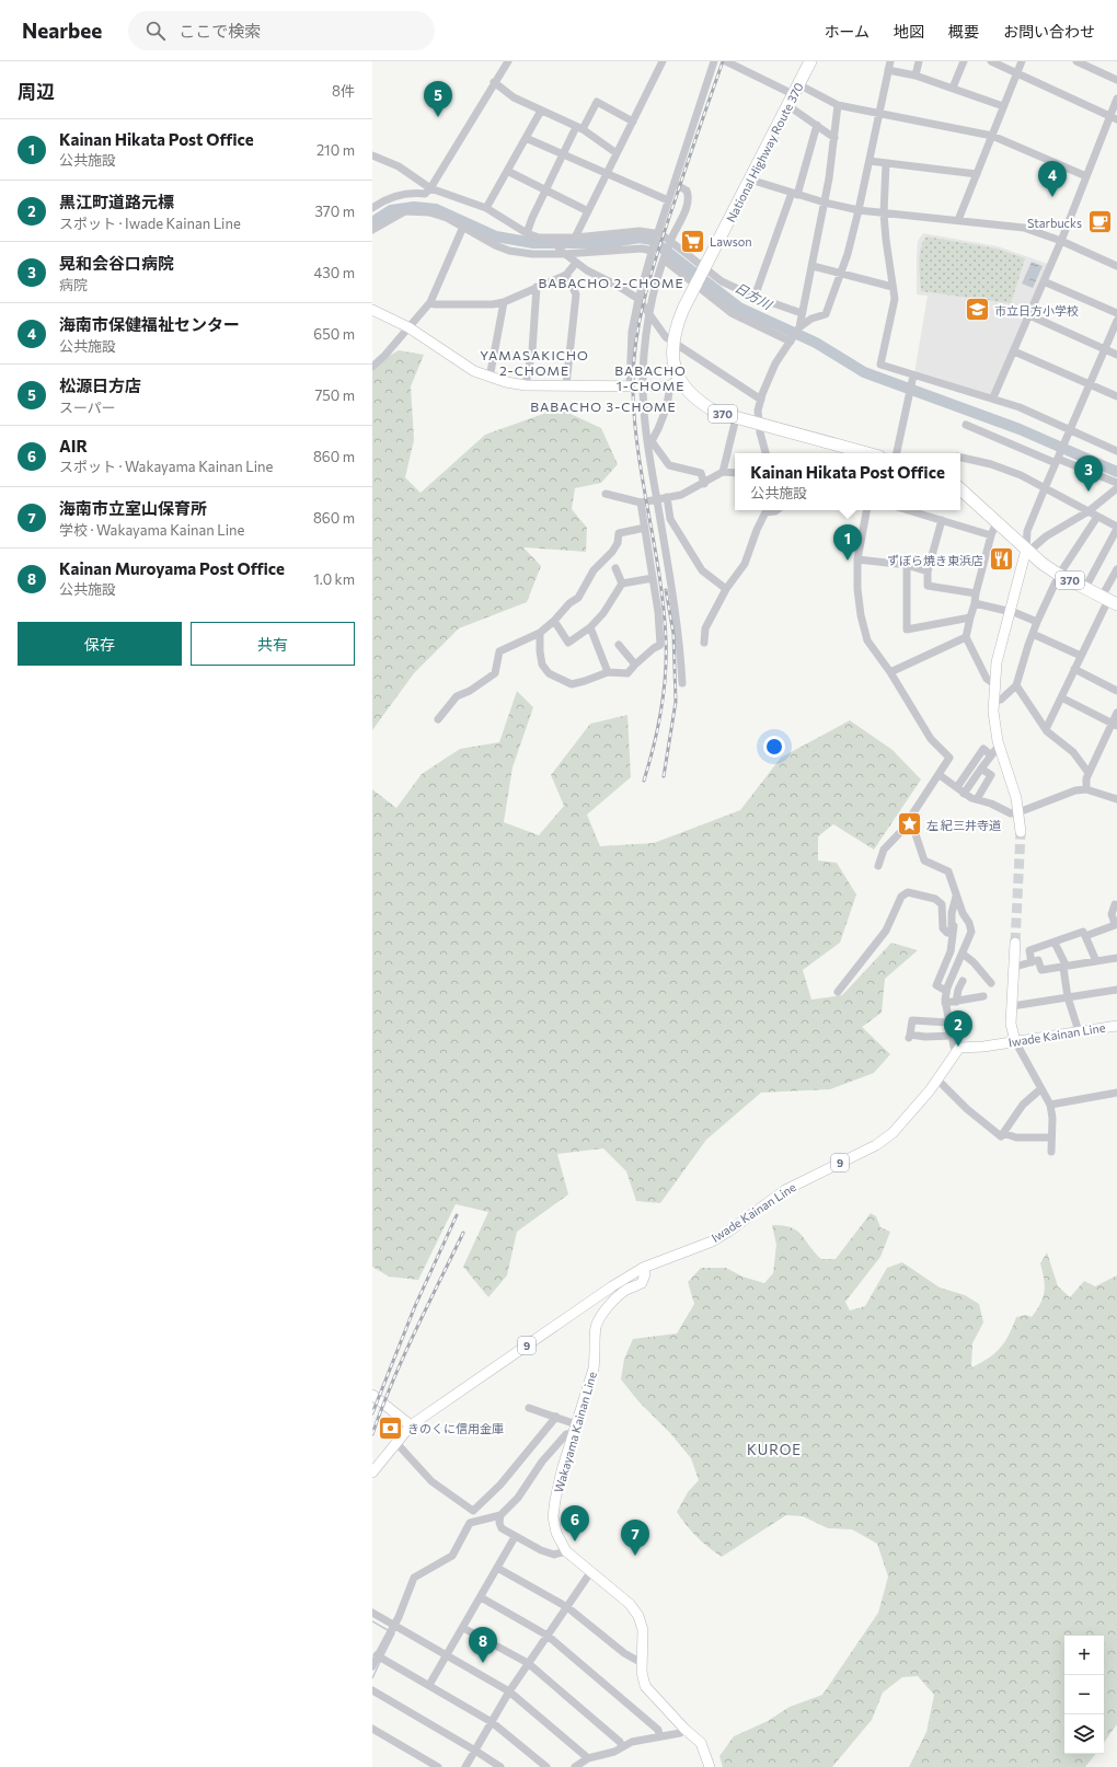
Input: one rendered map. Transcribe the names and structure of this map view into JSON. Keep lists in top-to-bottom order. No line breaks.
{"streets":{"highway":["National Highway Route 370","370"],"main road":["Iwade Kainan Line","9","Wakayama Kainan Line"]},"crossings":[["Iwade Kainan Line","Wakayama Kainan Line"]],"districts":["BABACHO 2-CHOME","YAMASAKICHO 2-CHOME","BABACHO 1-CHOME","BABACHO 3-CHOME","KUROE"],"water":["日方川"],"places":{"cafe":["Starbucks"],"supermarket":["Lawson"],"school or university":["市立日方小学校"],"restaurant":["ずぼら焼き東浜店"],"place":["左 紀三井寺道"],"bank":["きのくに信用金庫"]},"page":{"header":"Nearbee","search":"ここで検索","nav":["ホーム","地図","概要","お問い合わせ"],"heading":["周辺","8件"],"pins":["5","4","3","1","2","6","7","8"],"list":[{"mark":"1","name":"Kainan Hikata Post Office","note":"公共施設","value":"210 m"},{"mark":"2","name":"黒江町道路元標","note":"スポット · Iwade Kainan Line","value":"370 m"},{"mark":"3","name":"晃和会谷口病院","note":"病院","value":"430 m"},{"mark":"4","name":"海南市保健福祉センター","note":"公共施設","value":"650 m"},{"mark":"5","name":"松源日方店","note":"スーパー","value":"750 m"},{"mark":"6","name":"AIR","note":"スポット · Wakayama Kainan Line","value":"860 m"},{"mark":"7","name":"海南市立室山保育所","note":"学校 · Wakayama Kainan Line","value":"860 m"},{"mark":"8","name":"Kainan Muroyama Post Office","note":"公共施設","value":"1.0 km"}],"popup":["Kainan Hikata Post Office","公共施設"],"buttons":["保存","共有"],"map_buttons":["+","−"]}}
